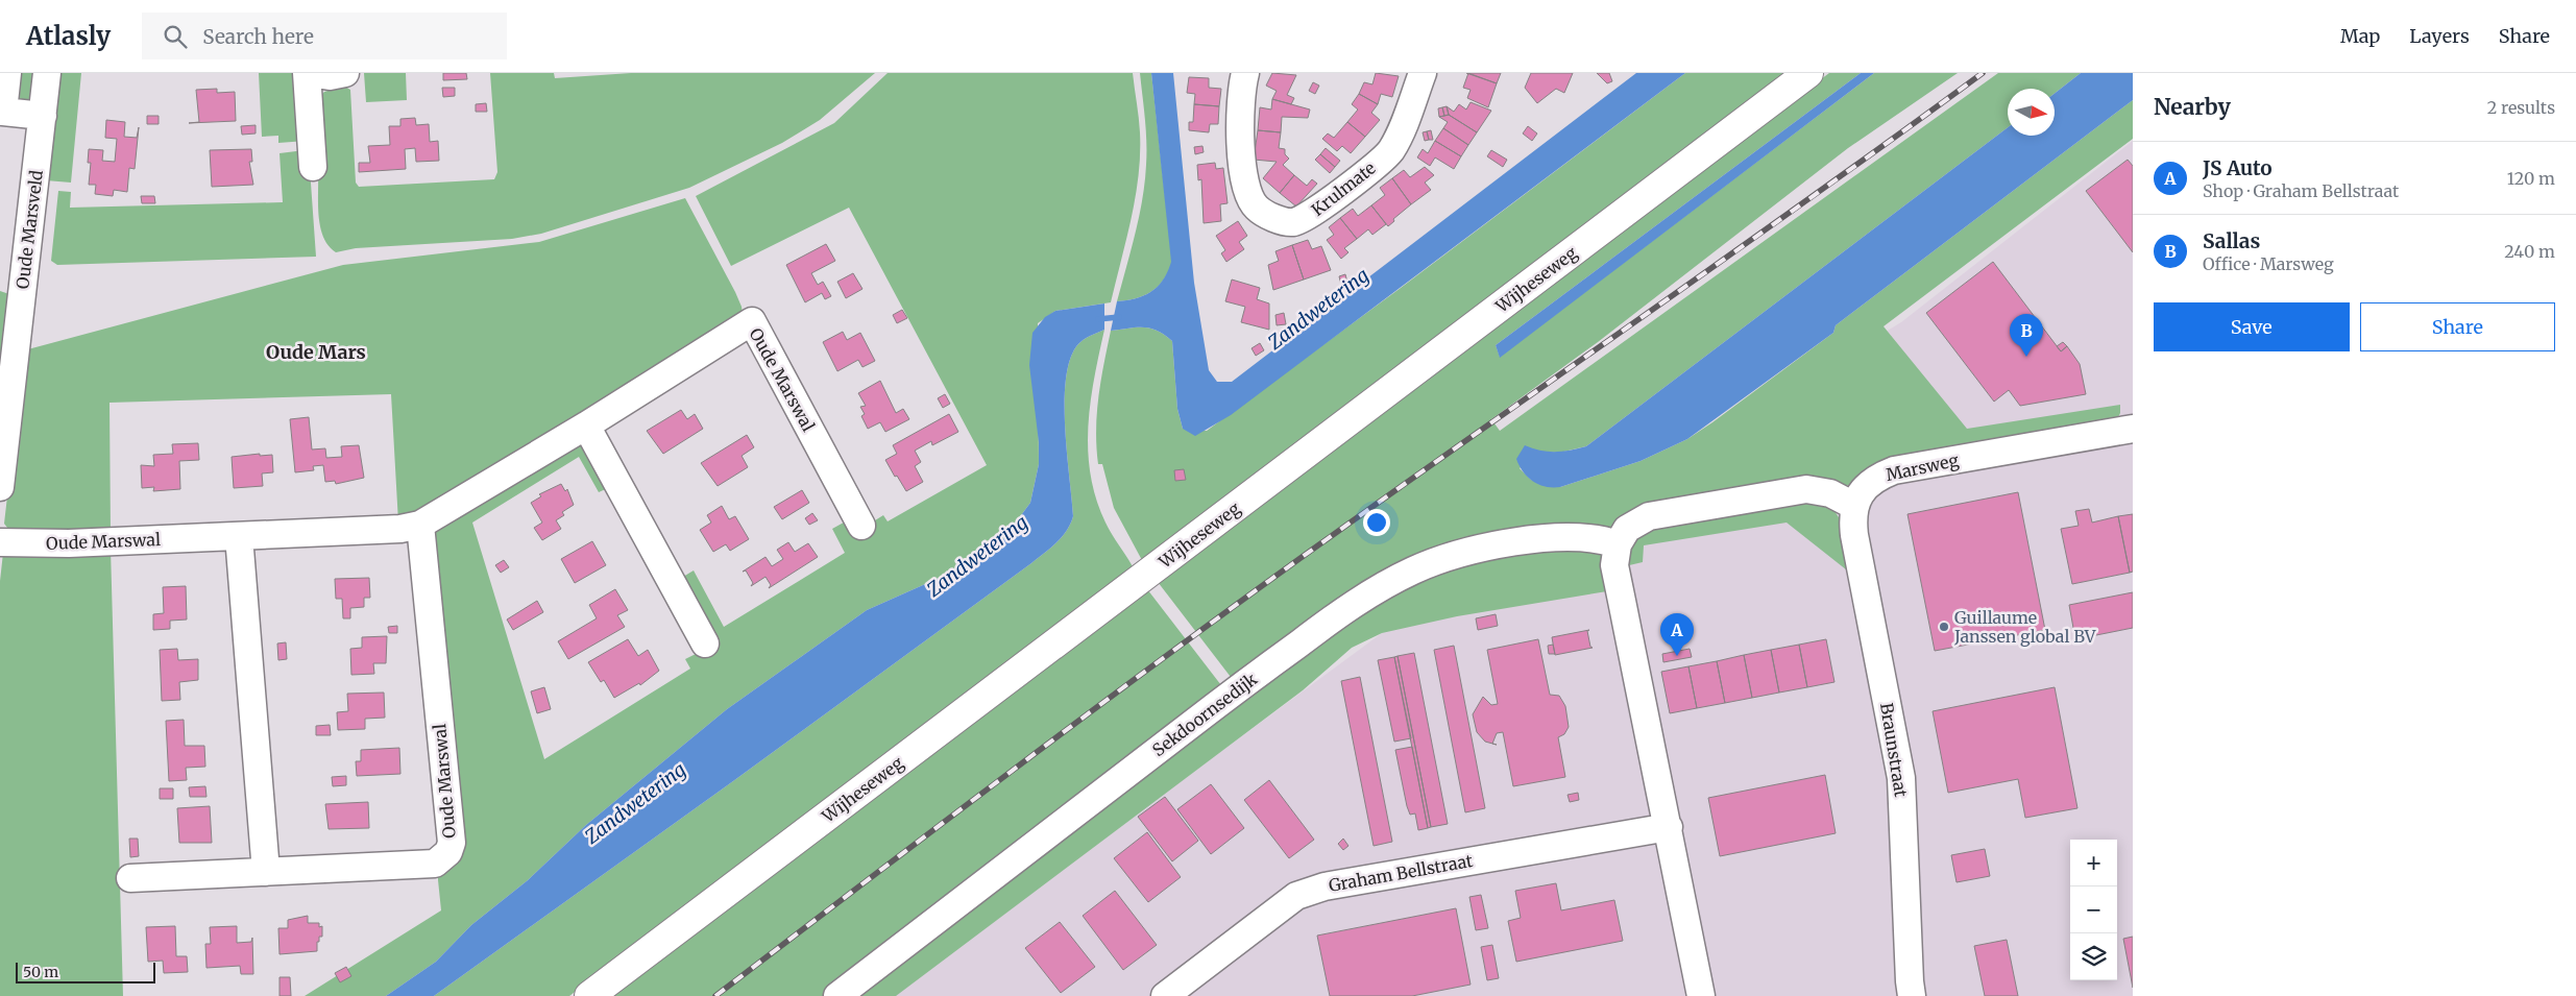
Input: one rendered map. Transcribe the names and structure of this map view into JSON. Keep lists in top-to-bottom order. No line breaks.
{"streets":{"main road":["Wijheseweg"],"street":["Krulmate","Oude Marsveld","Oude Marswal","Marsweg","Sekdoornsedijk","Braunstraat","Graham Bellstraat"]},"crossings":[["Marsweg","Braunstraat"]],"districts":["Oude Mars"],"water":["Zandwetering"],"places":["Guillaume Janssen global BV"],"scale_bar":"50 m","north":"right","page":{"header":"Atlasly","search":"Search here","nav":["Map","Layers","Share"],"heading":["Nearby","2 results"],"list":[{"mark":"A","name":"JS Auto","note":"Shop · Graham Bellstraat","value":"120 m"},{"mark":"B","name":"Sallas","note":"Office · Marsweg","value":"240 m"}],"buttons":["Save","Share"],"pins":["B","A"],"map_buttons":["+","−"],"scale":"50 m"}}
